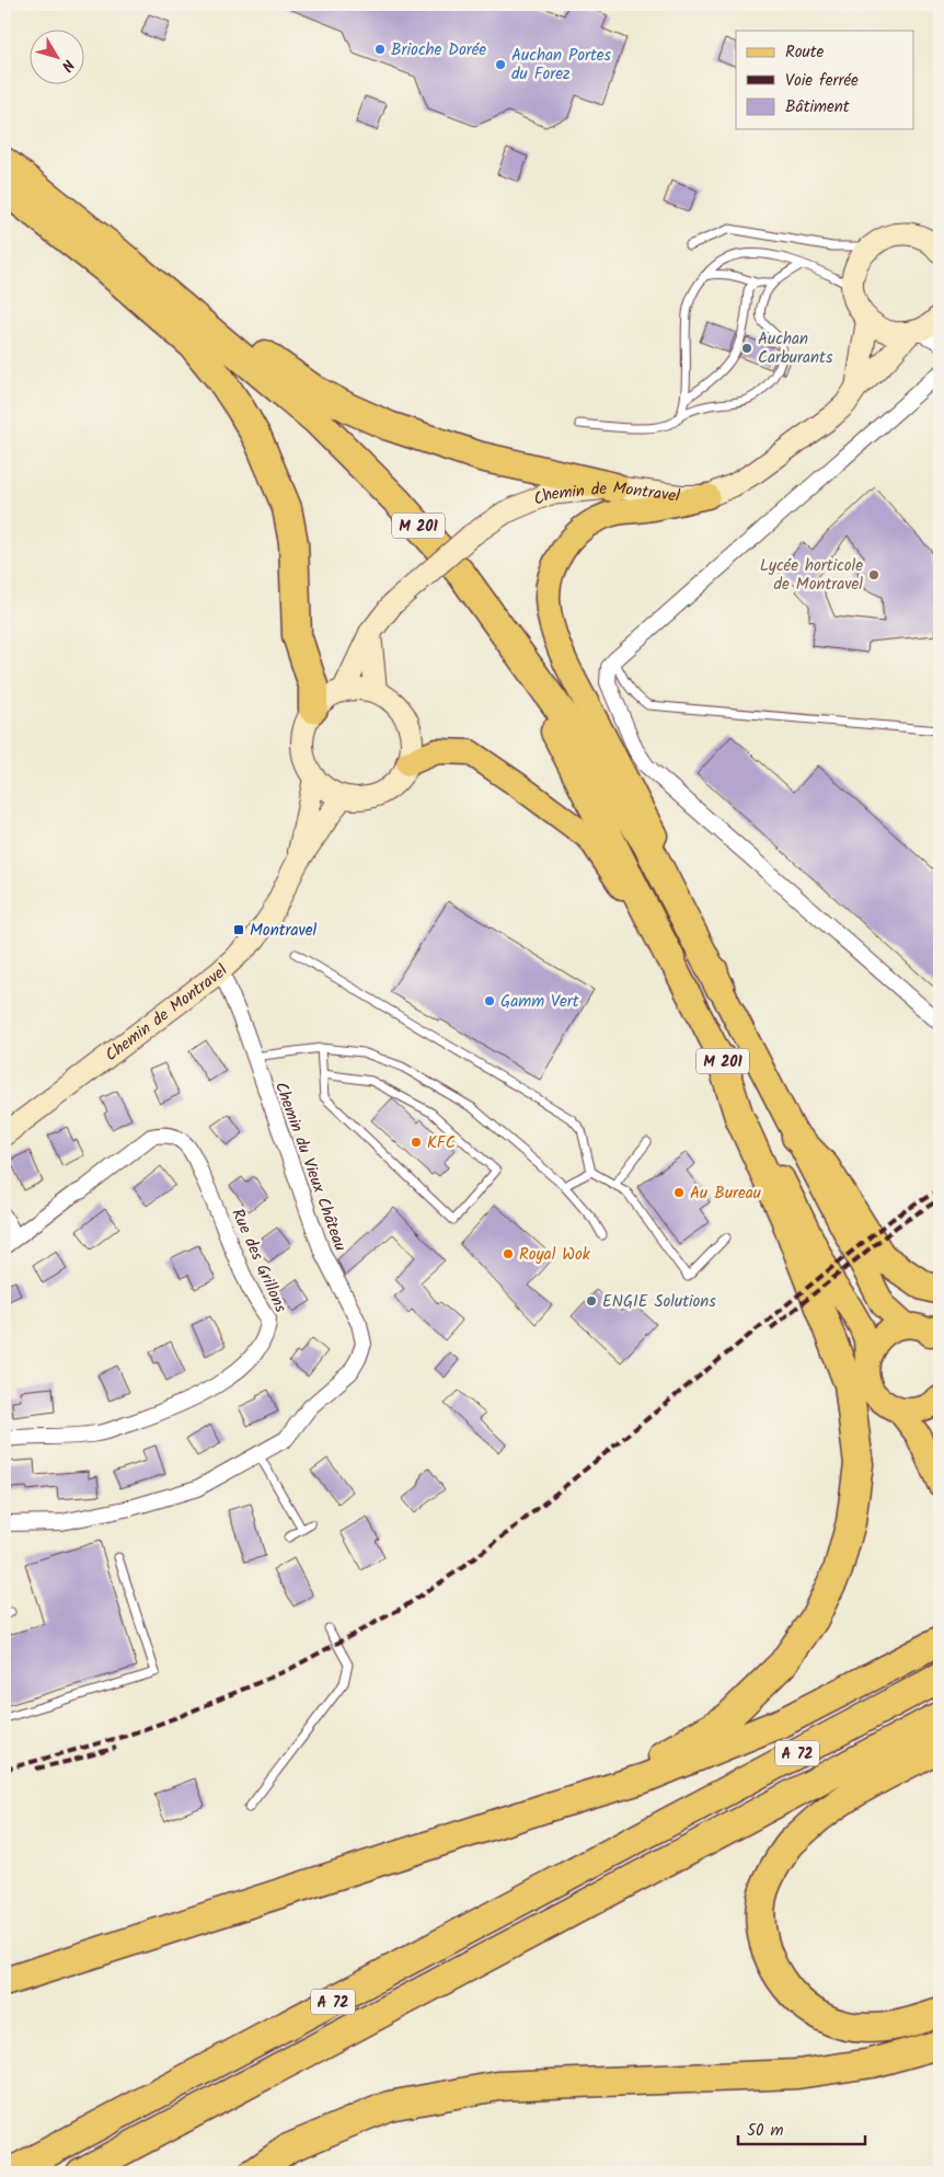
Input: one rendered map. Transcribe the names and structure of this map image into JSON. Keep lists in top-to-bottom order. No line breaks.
{"streets":{"highway":["M 201","A 72"],"street":["Chemin de Montravel","Chemin du Vieux Château","Rue des Grillons"]},"crossings":[["Chemin de Montravel","Chemin du Vieux Château"]],"places":{"other":["Brioche Dorée","Auchan Portes du Forez","Auchan Carburants","Lycée horticole de Montravel","Gamm Vert","KFC","Au Bureau","Royal Wok","ENGIE Solutions"],"transit":["Montravel"]},"legend":["Route","Voie ferrée","Bâtiment"],"scale_bar":"50 m","north":"bottom right"}
